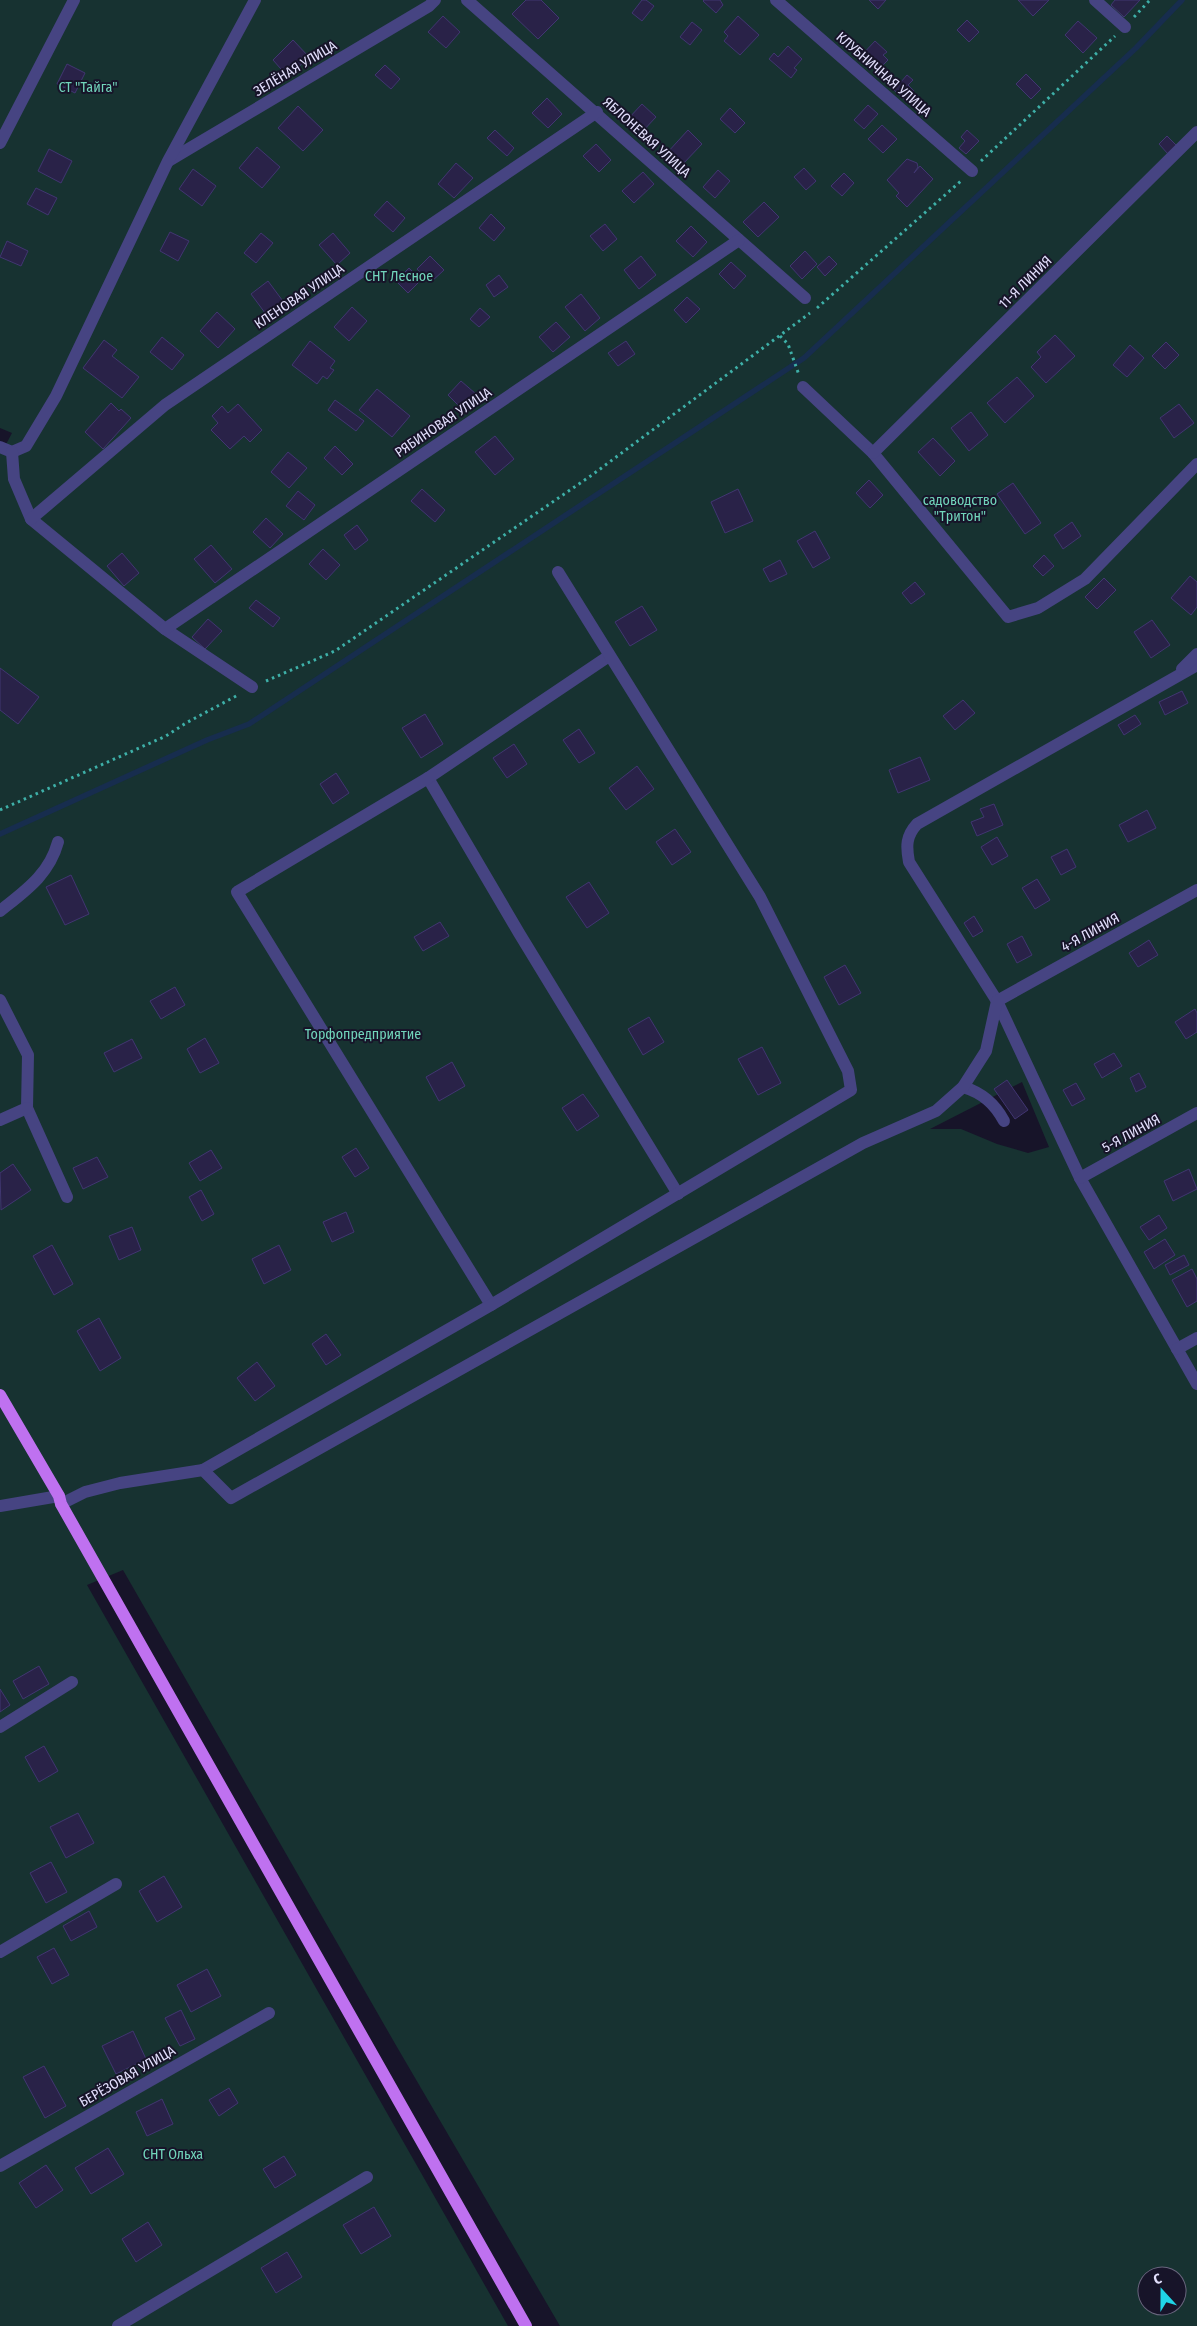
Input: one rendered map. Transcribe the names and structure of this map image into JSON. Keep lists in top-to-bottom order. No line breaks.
{"streets":{"street":["ЗЕЛЁНАЯ УЛИЦА","КЛУБНИЧНАЯ УЛИЦА","ЯБЛОНЕВАЯ УЛИЦА","11-Я ЛИНИЯ","КЛЕНОВАЯ УЛИЦА","РЯБИНОВАЯ УЛИЦА","4-Я ЛИНИЯ","5-Я ЛИНИЯ","БЕРЁЗОВАЯ УЛИЦА"]},"crossings":[["ЯБЛОНЕВАЯ УЛИЦА","КЛЕНОВАЯ УЛИЦА"],["ЯБЛОНЕВАЯ УЛИЦА","РЯБИНОВАЯ УЛИЦА"]],"parks":["СТ \"Тайга\"","СНТ Лесное","садоводство \"Тритон\"","Торфопредприятие","СНТ Ольха"],"north":"top"}
